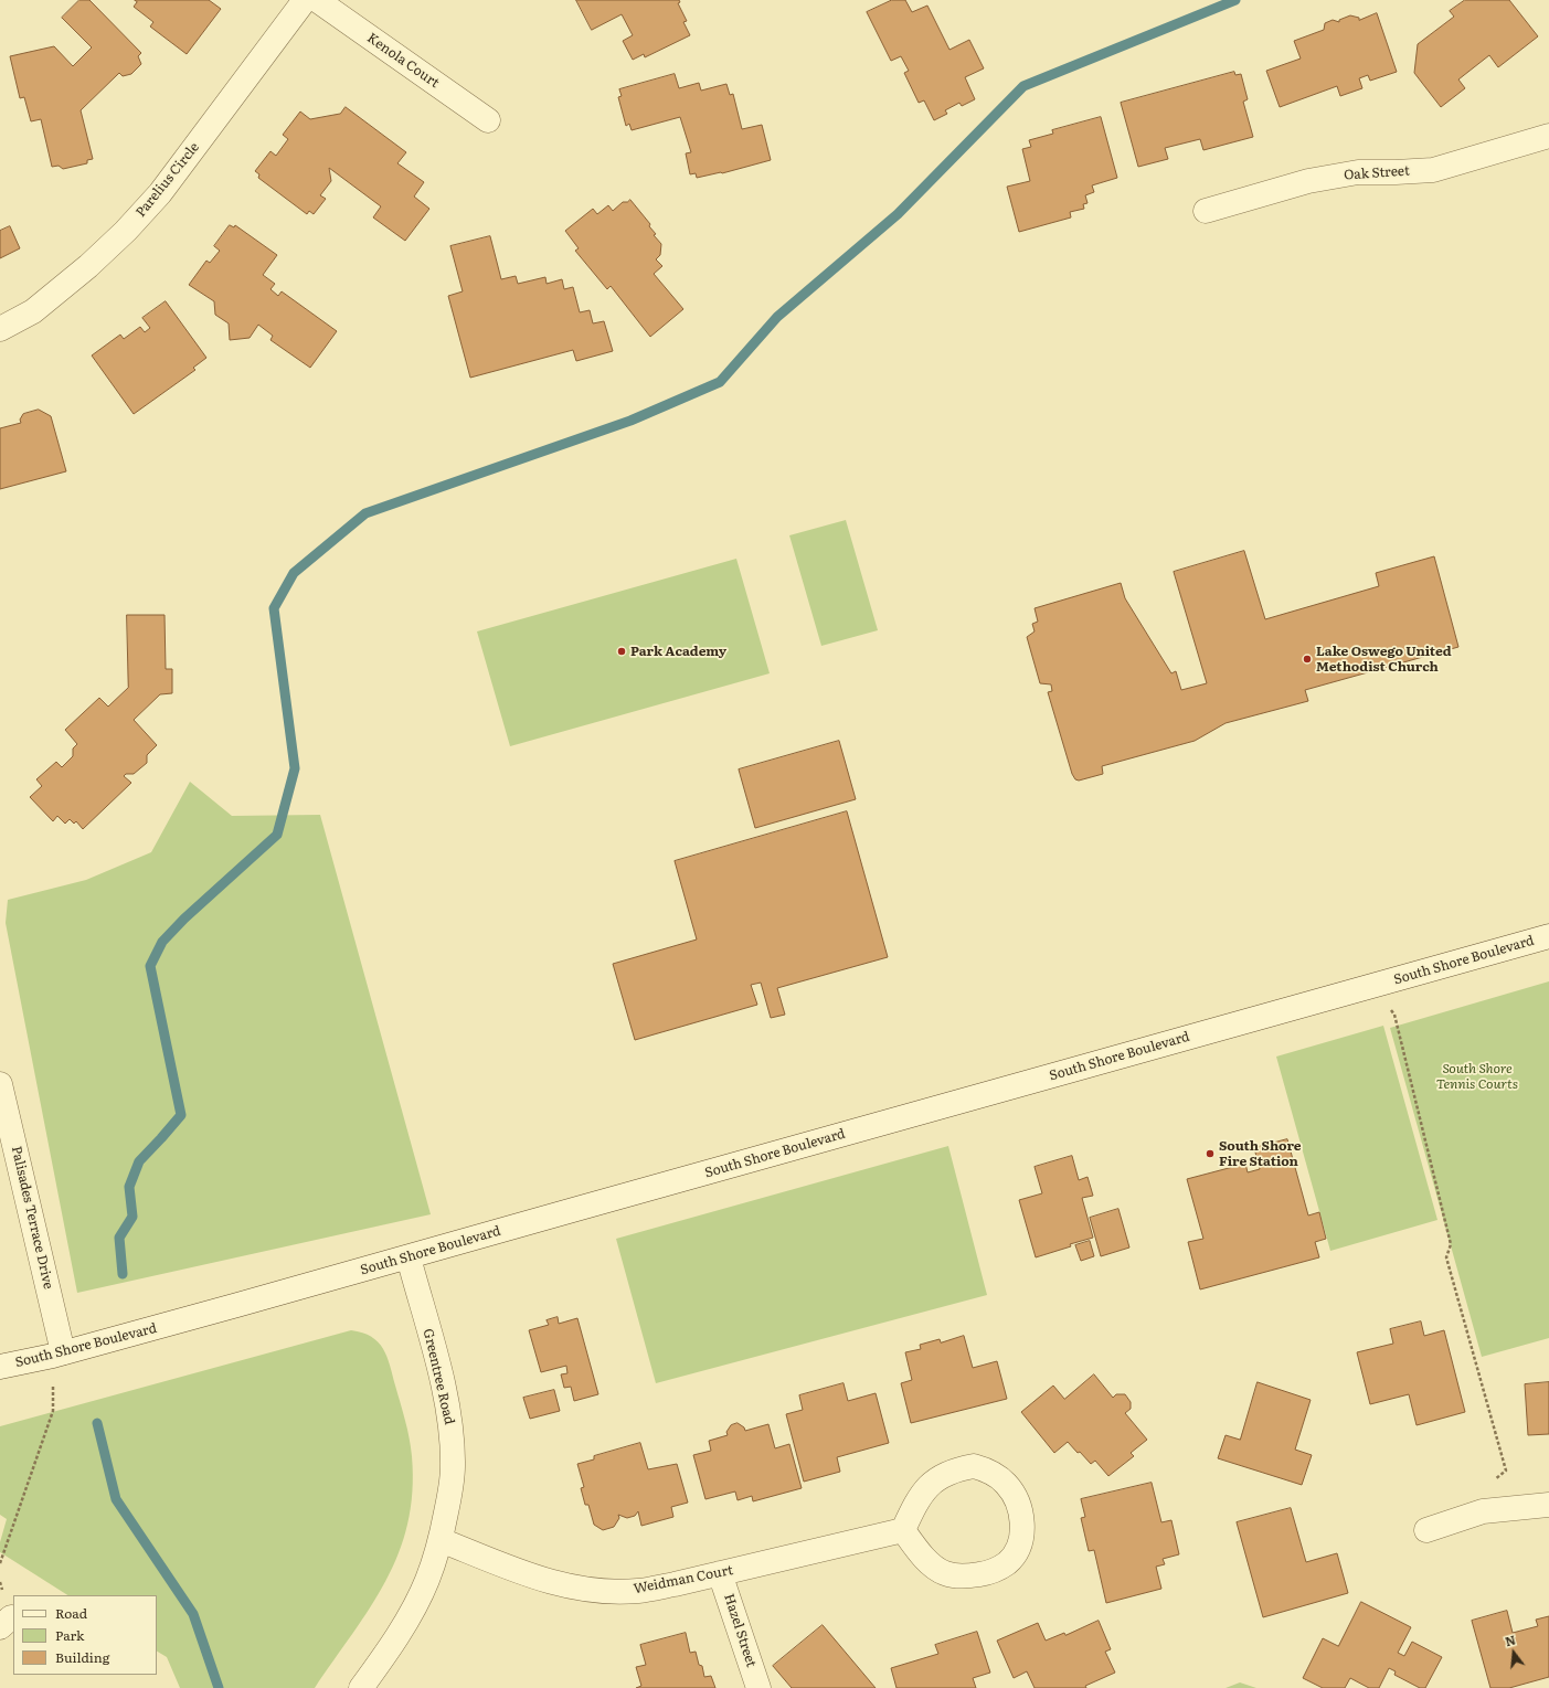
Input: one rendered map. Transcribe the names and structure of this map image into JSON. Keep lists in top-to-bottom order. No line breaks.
{"streets":{"street":["Kenola Court","Oak Street","Parelius Circle","South Shore Boulevard","Palisades Terrace Drive","Greentree Road","Weidman Court","Hazel Street"]},"crossings":[["South Shore Boulevard","Palisades Terrace Drive"],["South Shore Boulevard","Greentree Road"],["Greentree Road","Weidman Court"],["Weidman Court","Hazel Street"]],"parks":["South Shore Tennis Courts"],"places":["Park Academy","Lake Oswego United Methodist Church","South Shore Fire Station"],"legend":["Road","Park","Building"],"north":"top"}
